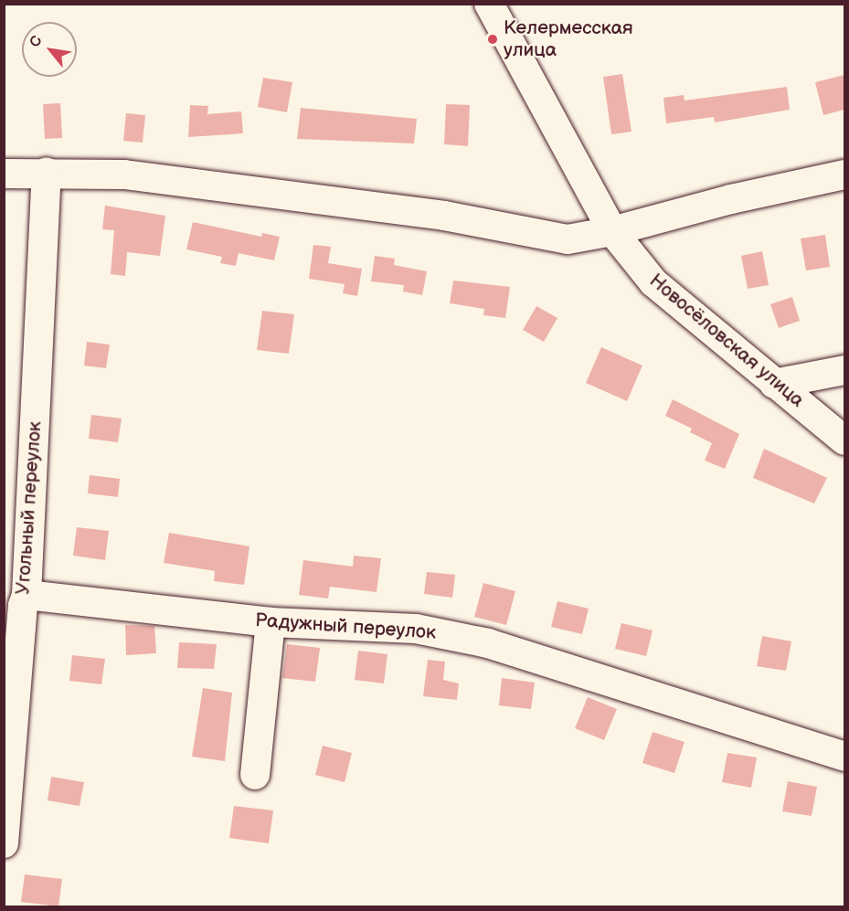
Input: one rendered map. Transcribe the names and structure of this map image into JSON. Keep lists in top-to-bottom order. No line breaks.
{"streets":{"street":["Новосёловская улица","Угольный переулок","Радужный переулок"]},"crossings":[["Угольный переулок","Радужный переулок"]],"places":["Келермесская улица"],"north":"top left"}
